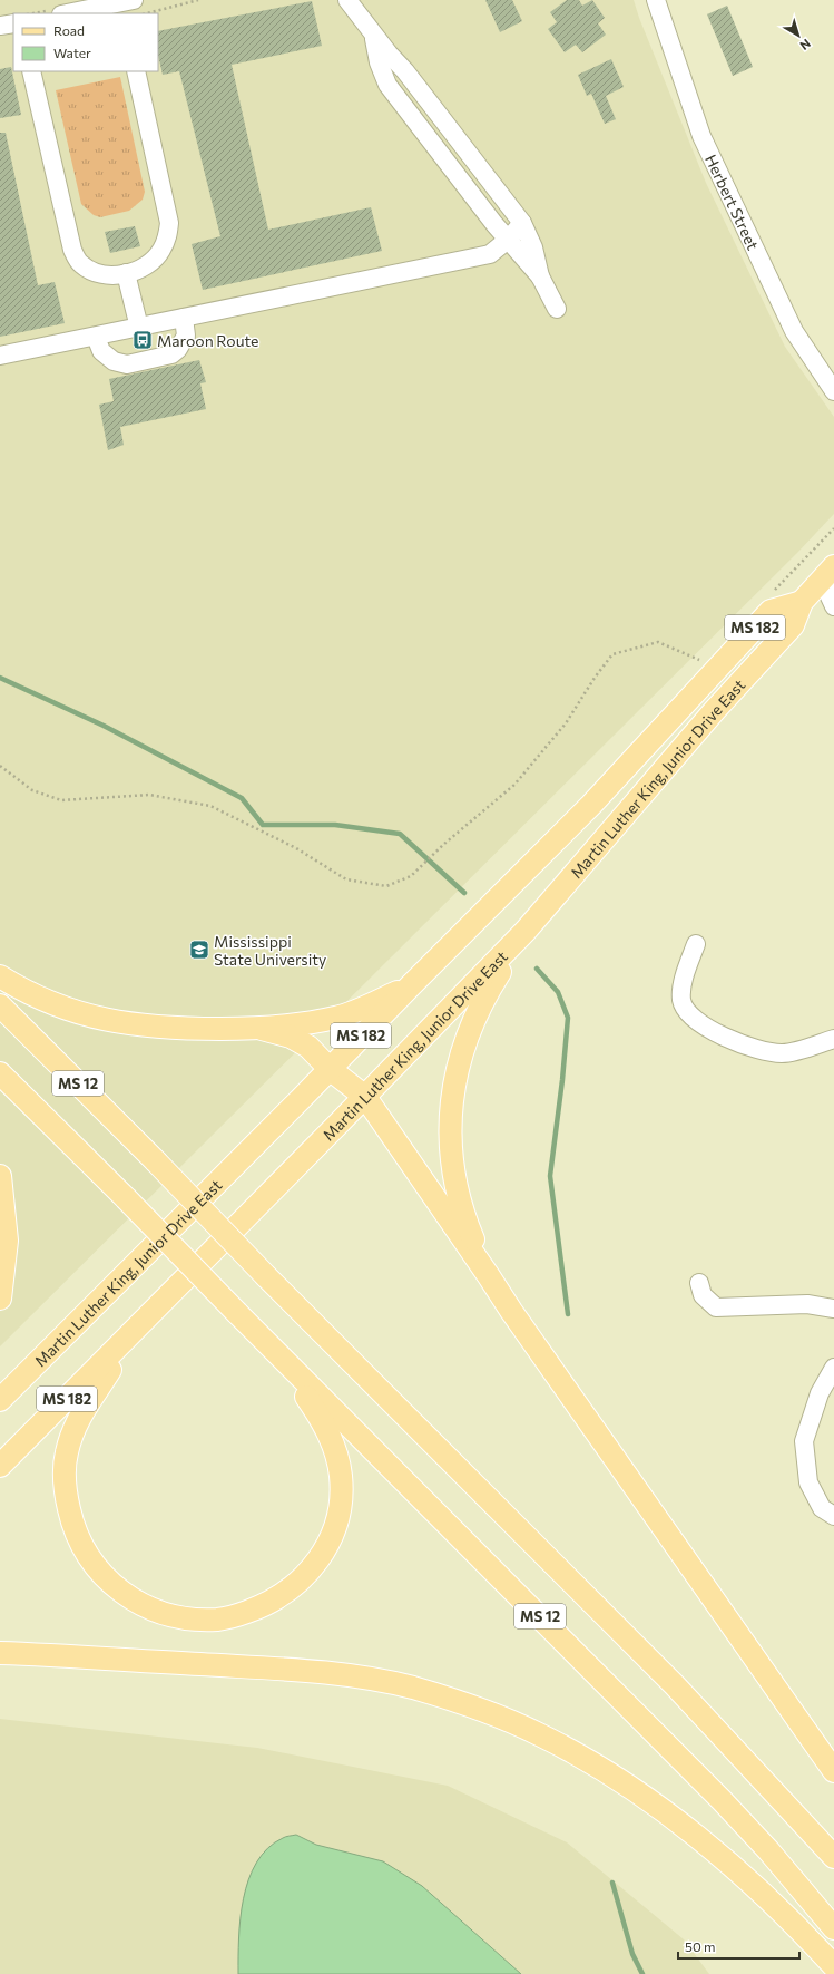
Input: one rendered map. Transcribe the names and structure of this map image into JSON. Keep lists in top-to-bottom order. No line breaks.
{"streets":{"main road":["MS 182","Martin Luther King, Junior Drive East","MS 12"],"street":["Herbert Street"]},"places":{"bus stop":["Maroon Route"],"school or university":["Mississippi State University"]},"legend":["Road","Water"],"scale_bar":"50 m","north":"bottom right"}
